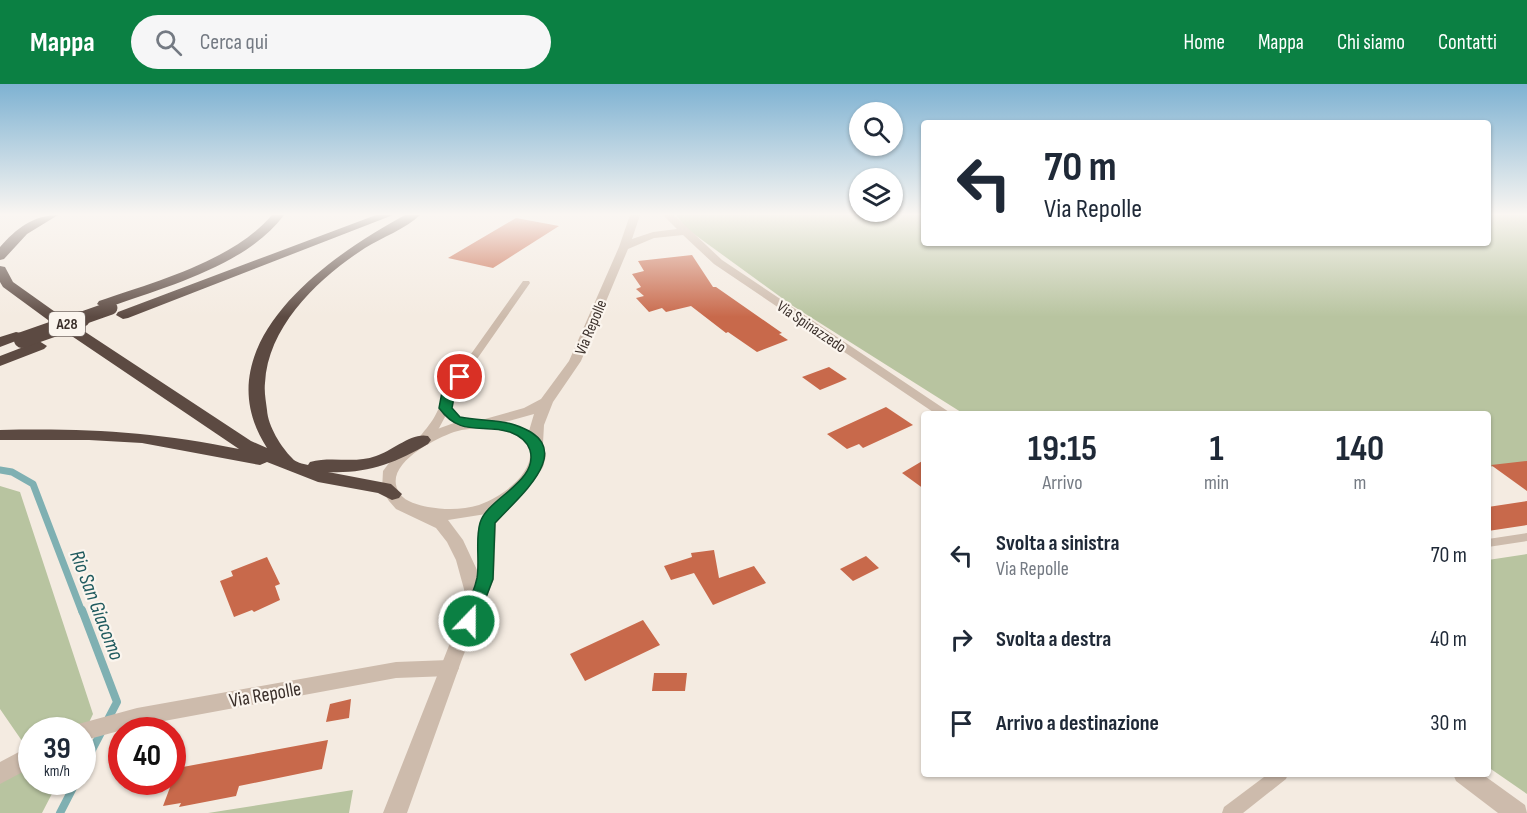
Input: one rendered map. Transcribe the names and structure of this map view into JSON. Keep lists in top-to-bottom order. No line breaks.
{"streets":{"highway":["A28"],"street":["Via Spinazzedo","Via Repolle"]},"water":["Rio San Giacomo"],"page":{"header":"Mappa","search":"Cerca qui","nav":["Home","Mappa","Chi siamo","Contatti"],"turn":["70 m","Via Repolle"],"eta":["19:15","Arrivo","1","min","140","m"],"list":[{"name":"Svolta a sinistra","note":"Via Repolle","value":"70 m"},{"name":"Svolta a destra","value":"40 m"},{"name":"Arrivo a destinazione","value":"30 m"}],"speed":"39 km/h","limit":"40"}}
